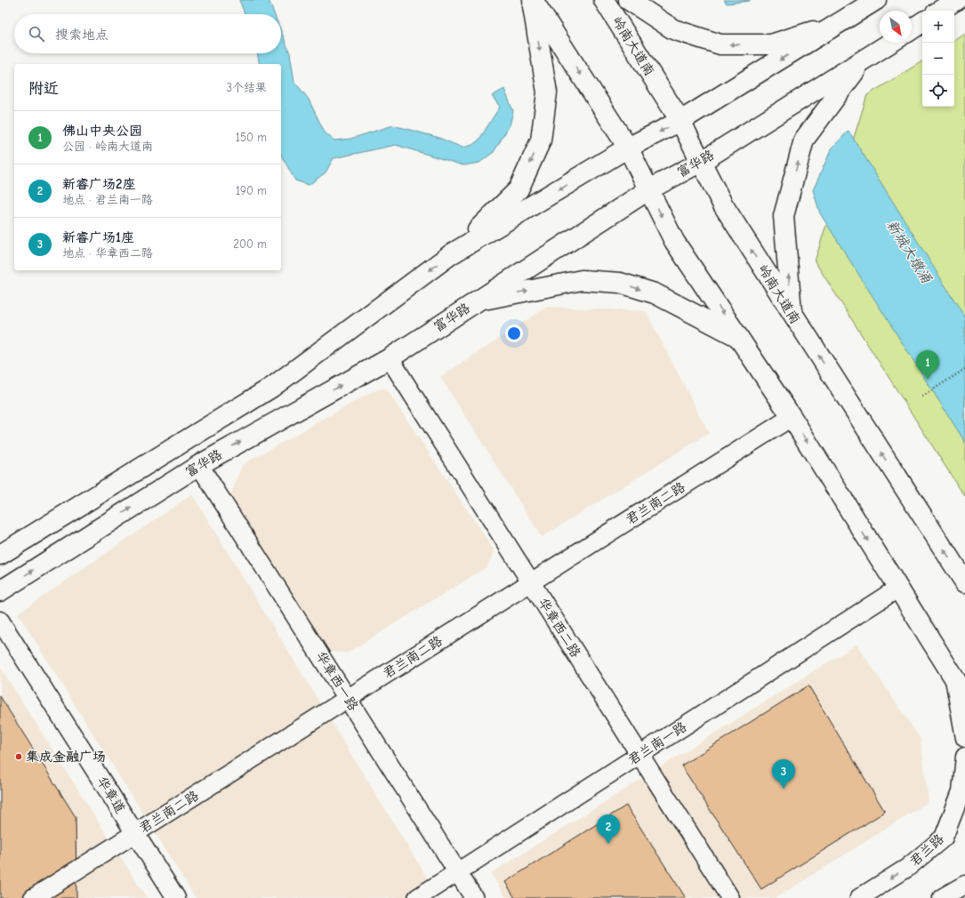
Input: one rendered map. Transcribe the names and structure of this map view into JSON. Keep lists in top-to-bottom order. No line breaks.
{"streets":{"main road":["岭南大道南","富华路"],"street":["君兰南二路","华章西二路","华章西一路","君兰南一路","华章道","君兰路"]},"crossings":[["岭南大道南","富华路"],["富华路","华章西二路"],["富华路","华章西一路"],["君兰南二路","华章西二路"],["君兰南二路","华章西一路"],["君兰南二路","华章道"],["华章西二路","君兰南一路"],["华章西一路","君兰南一路"]],"one_way":["君兰路"],"water":["新城大墩涌"],"places":["集成金融广场"],"north":"bottom right","page":{"map_buttons":["+","−"],"search":"搜索地点","heading":["附近","3个结果"],"list":[{"mark":"1","name":"佛山中央公园","note":"公园 · 岭南大道南","value":"150 m"},{"mark":"2","name":"新睿广场2座","note":"地点 · 君兰南一路","value":"190 m"},{"mark":"3","name":"新睿广场1座","note":"地点 · 华章西二路","value":"200 m"}],"pins":["1","3","2"]}}
